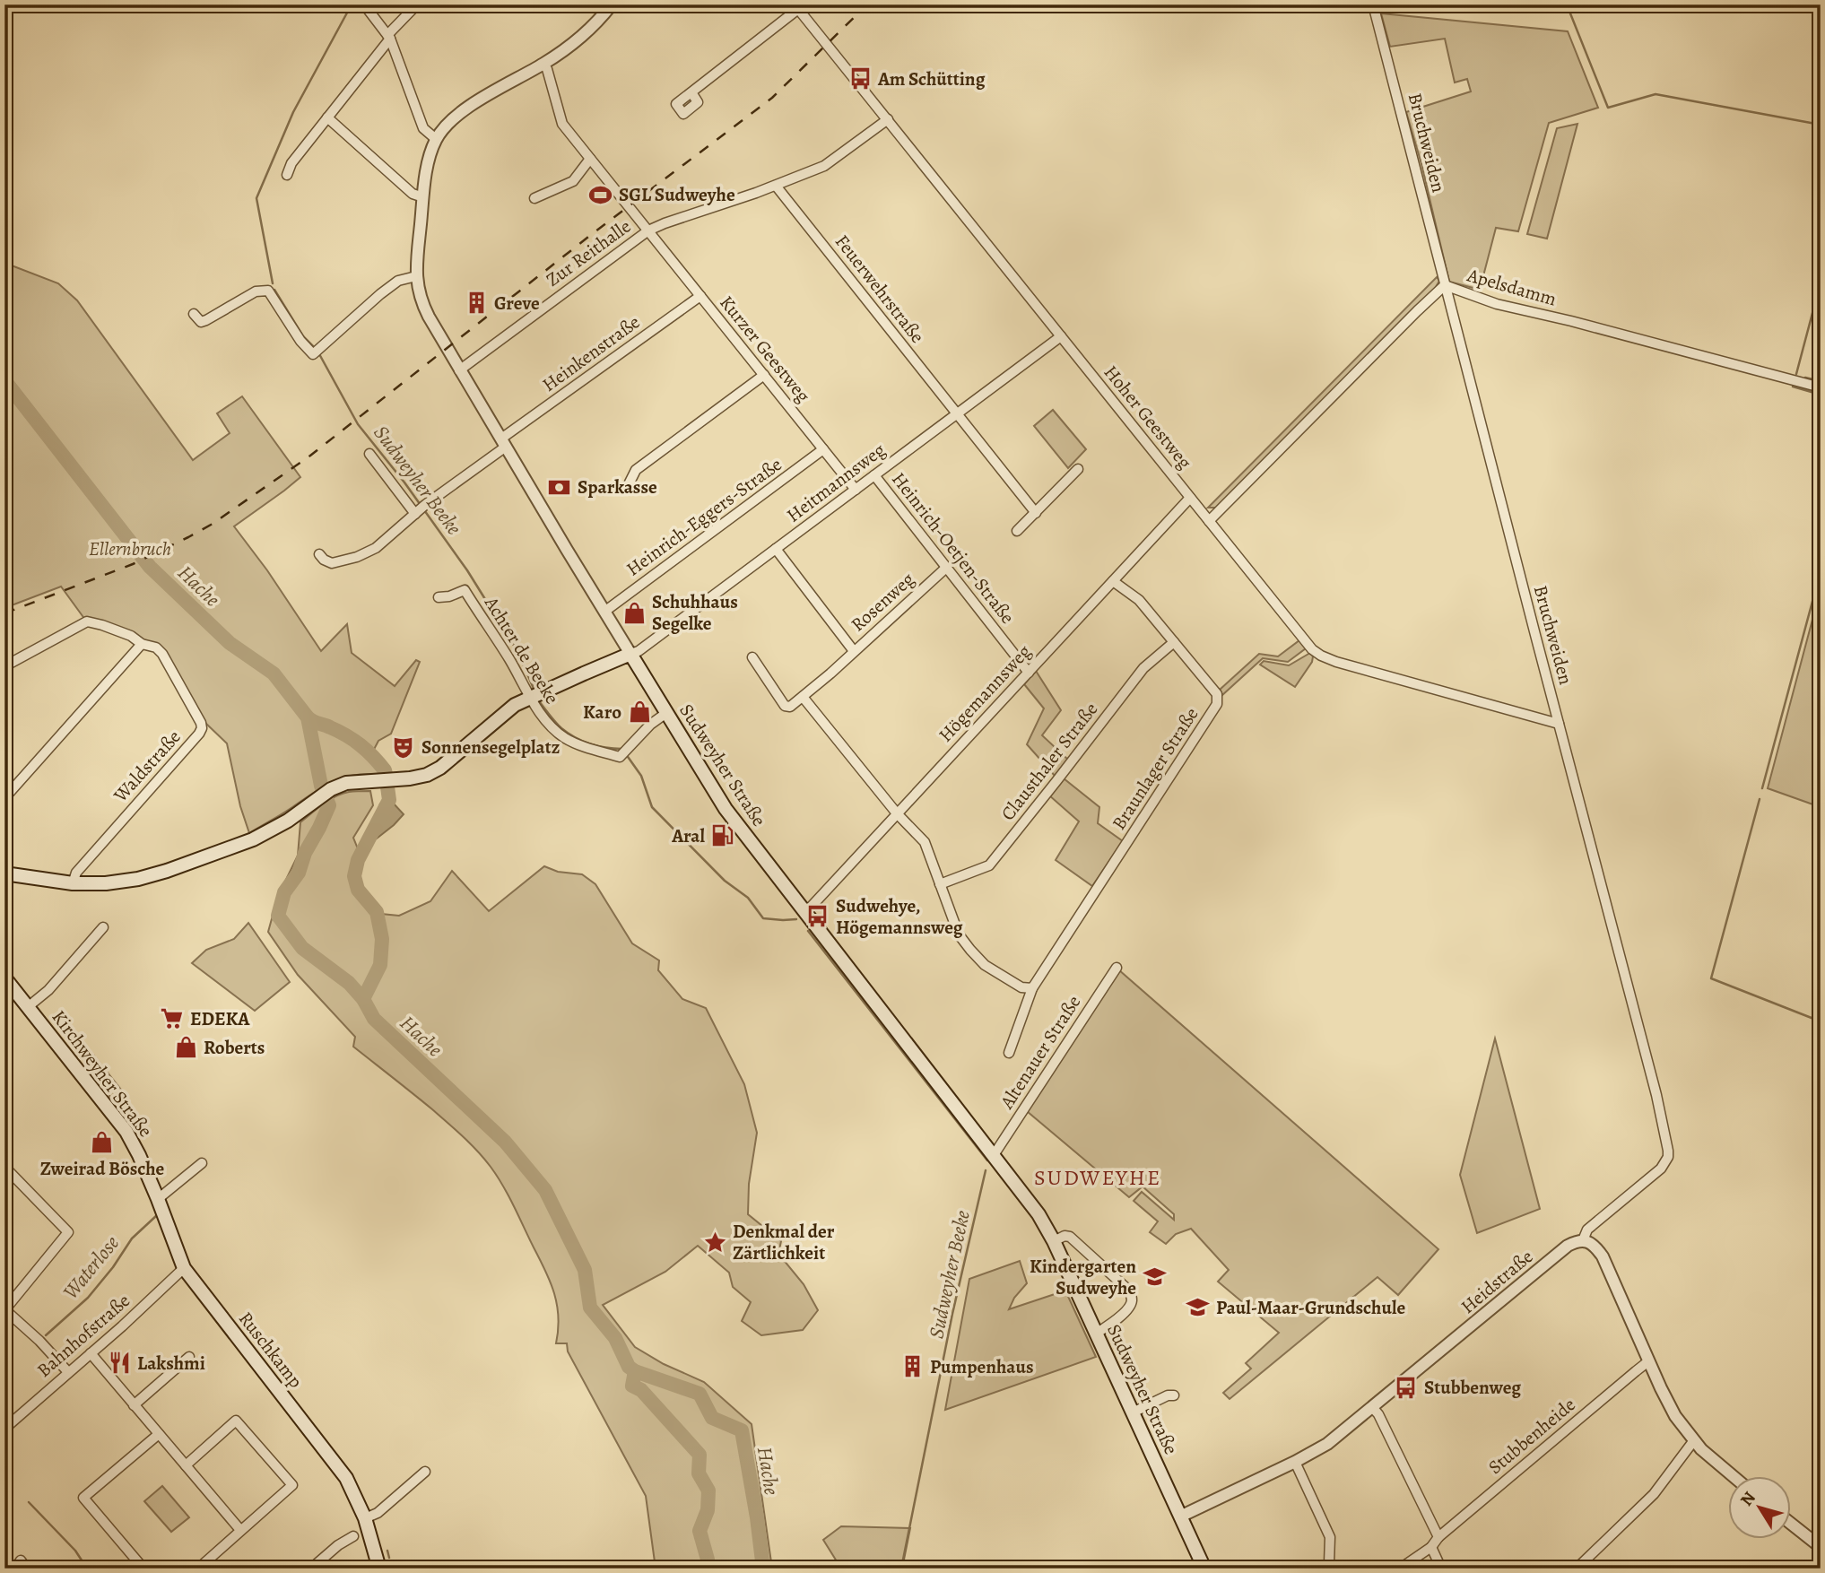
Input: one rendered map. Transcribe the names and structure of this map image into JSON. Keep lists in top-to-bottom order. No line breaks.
{"streets":{"main road":["Sudweyher Straße","Kirchweyher Straße","Ruschkamp"],"street":["Bruchweiden","Zur Reithalle","Apelsdamm","Feuerwehrstraße","Kurzer Geestweg","Heinkenstraße","Hoher Geestweg","Heitmannsweg","Heinrich-Eggers-Straße","Heinrich-Oetjen-Straße","Rosenweg","Achter de Beeke","Högemannsweg","Clausthaler Straße","Waldstraße","Braunlager Straße","Altenauer Straße","Heidstraße","Bahnhofstraße","Stubbenheide"]},"crossings":[["Bruchweiden","Apelsdamm"],["Bruchweiden","Hoher Geestweg"],["Bruchweiden","Heidstraße"],["Zur Reithalle","Feuerwehrstraße"],["Zur Reithalle","Kurzer Geestweg"],["Zur Reithalle","Hoher Geestweg"],["Zur Reithalle","Sudweyher Straße"],["Apelsdamm","Hoher Geestweg"],["Feuerwehrstraße","Heitmannsweg"],["Kurzer Geestweg","Heinkenstraße"],["Kurzer Geestweg","Heitmannsweg"],["Kurzer Geestweg","Heinrich-Eggers-Straße"],["Kurzer Geestweg","Sudweyher Straße"],["Heinkenstraße","Sudweyher Straße"],["Hoher Geestweg","Heitmannsweg"],["Hoher Geestweg","Högemannsweg"],["Heitmannsweg","Heinrich-Oetjen-Straße"],["Heitmannsweg","Rosenweg"],["Heitmannsweg","Sudweyher Straße"],["Heinrich-Eggers-Straße","Sudweyher Straße"],["Heinrich-Oetjen-Straße","Rosenweg"],["Heinrich-Oetjen-Straße","Högemannsweg"],["Achter de Beeke","Sudweyher Straße"],["Högemannsweg","Sudweyher Straße"],["Högemannsweg","Braunlager Straße"],["Clausthaler Straße","Braunlager Straße"],["Sudweyher Straße","Altenauer Straße"],["Sudweyher Straße","Heidstraße"],["Kirchweyher Straße","Ruschkamp"],["Bahnhofstraße","Ruschkamp"]],"districts":["SUDWEYHE"],"water":["Sudweyher Beeke","Hache","Waterlose"],"parks":["Ellernbruch"],"places":{"bus stop":["Am Schütting","Sudwehye, Högemannsweg","Stubbenweg"],"sports":["SGL Sudweyhe"],"building":["Greve","Pumpenhaus"],"bank":["Sparkasse"],"shop":["Schuhhaus Segelke","Karo","Roberts","Zweirad Bösche"],"theatre":["Sonnensegelplatz"],"fuel station":["Aral"],"supermarket":["EDEKA"],"place":["Denkmal der Zärtlichkeit"],"school or university":["Kindergarten Sudweyhe","Paul-Maar-Grundschule"],"restaurant":["Lakshmi"]},"north":"top left"}
